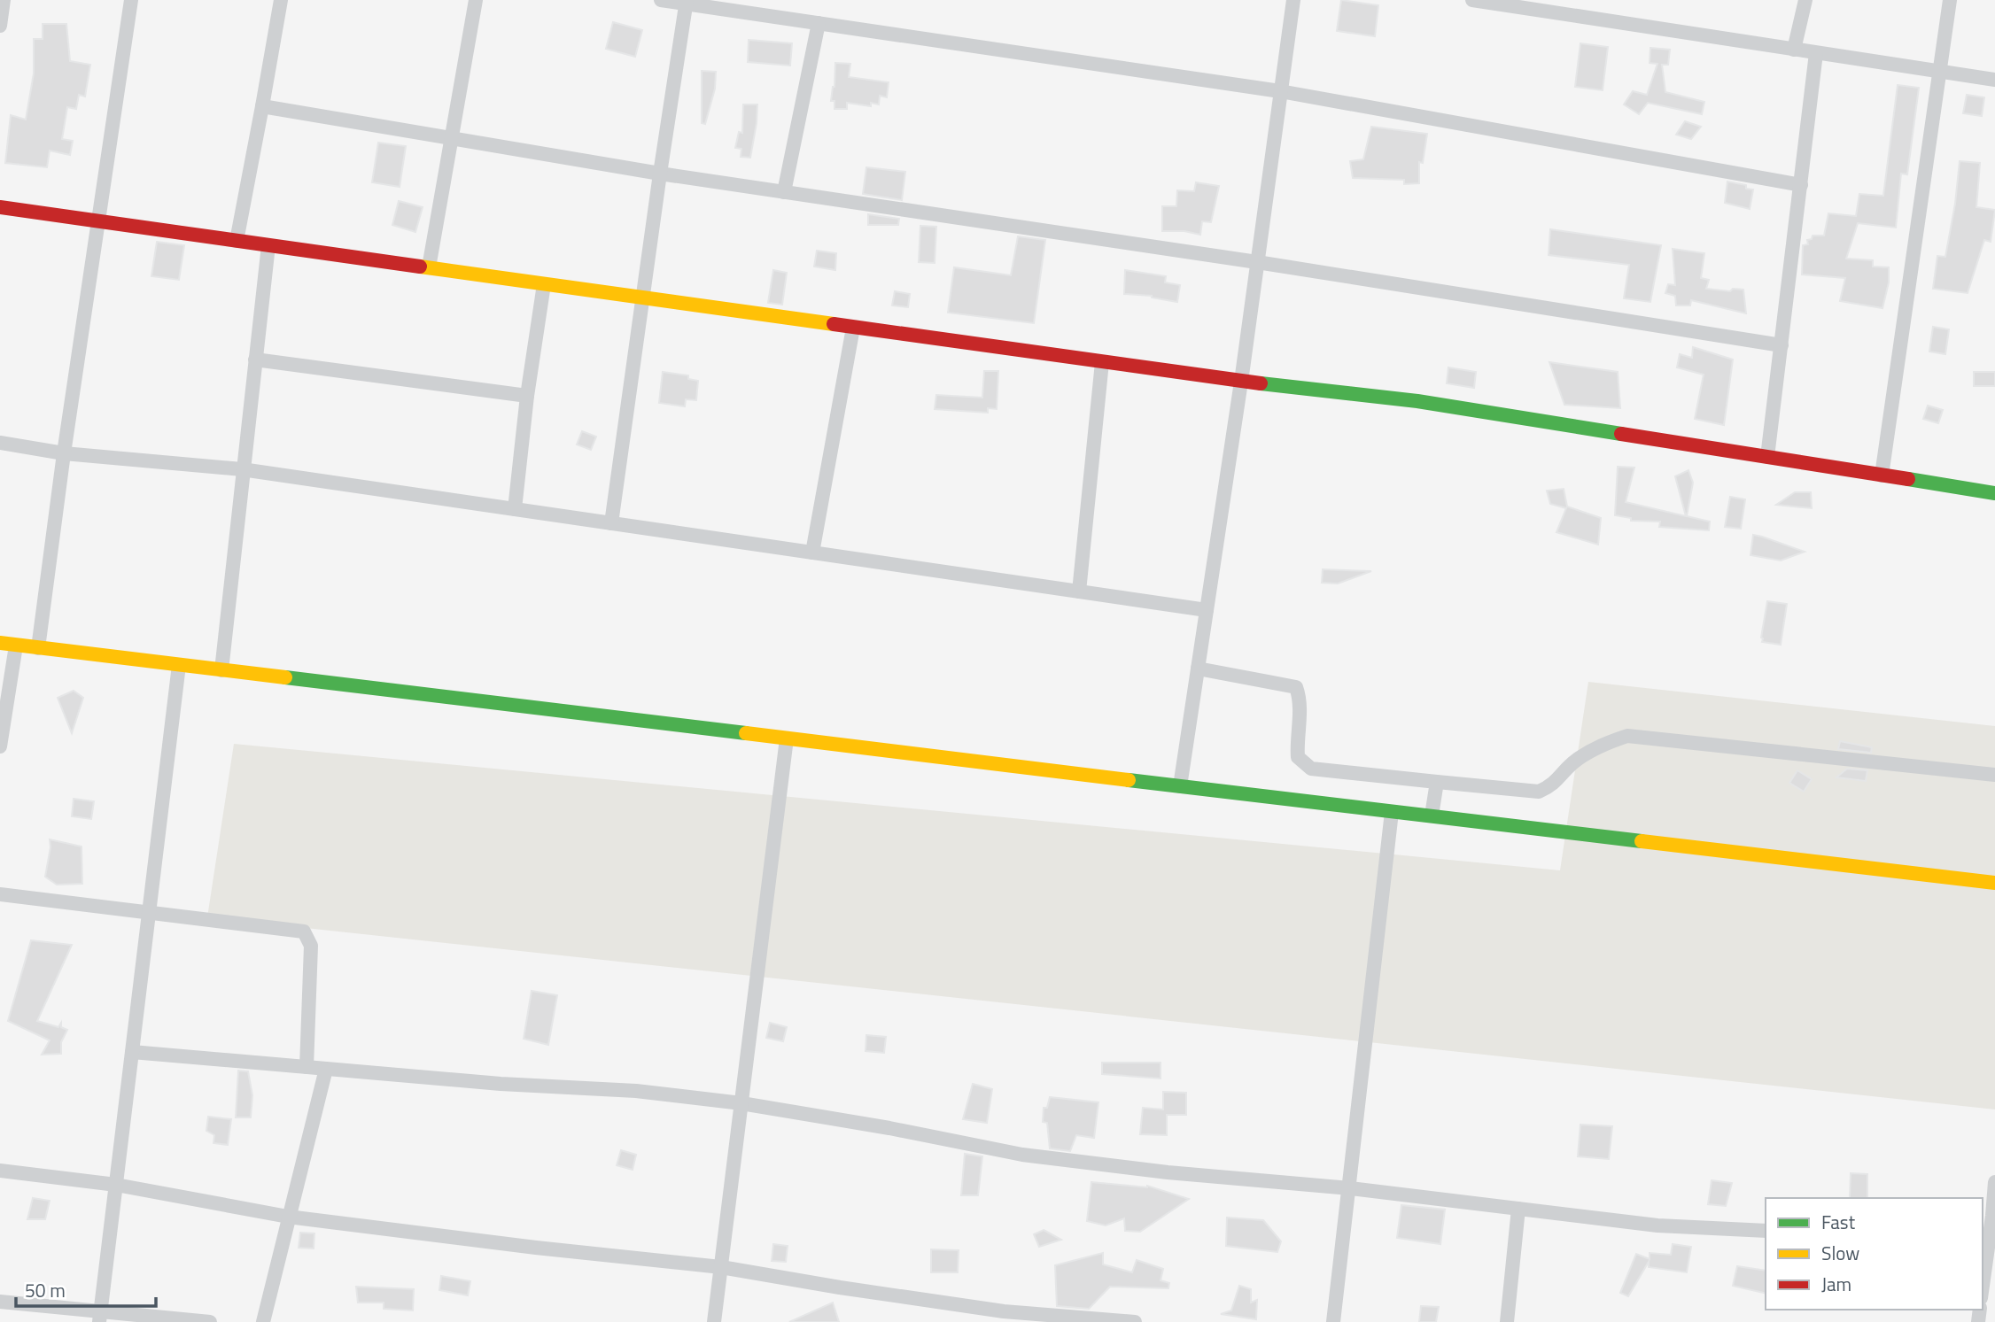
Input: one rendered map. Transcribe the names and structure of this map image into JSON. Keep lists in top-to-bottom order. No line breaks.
{"legend":["Fast","Slow","Jam"],"scale_bar":"50 m"}
